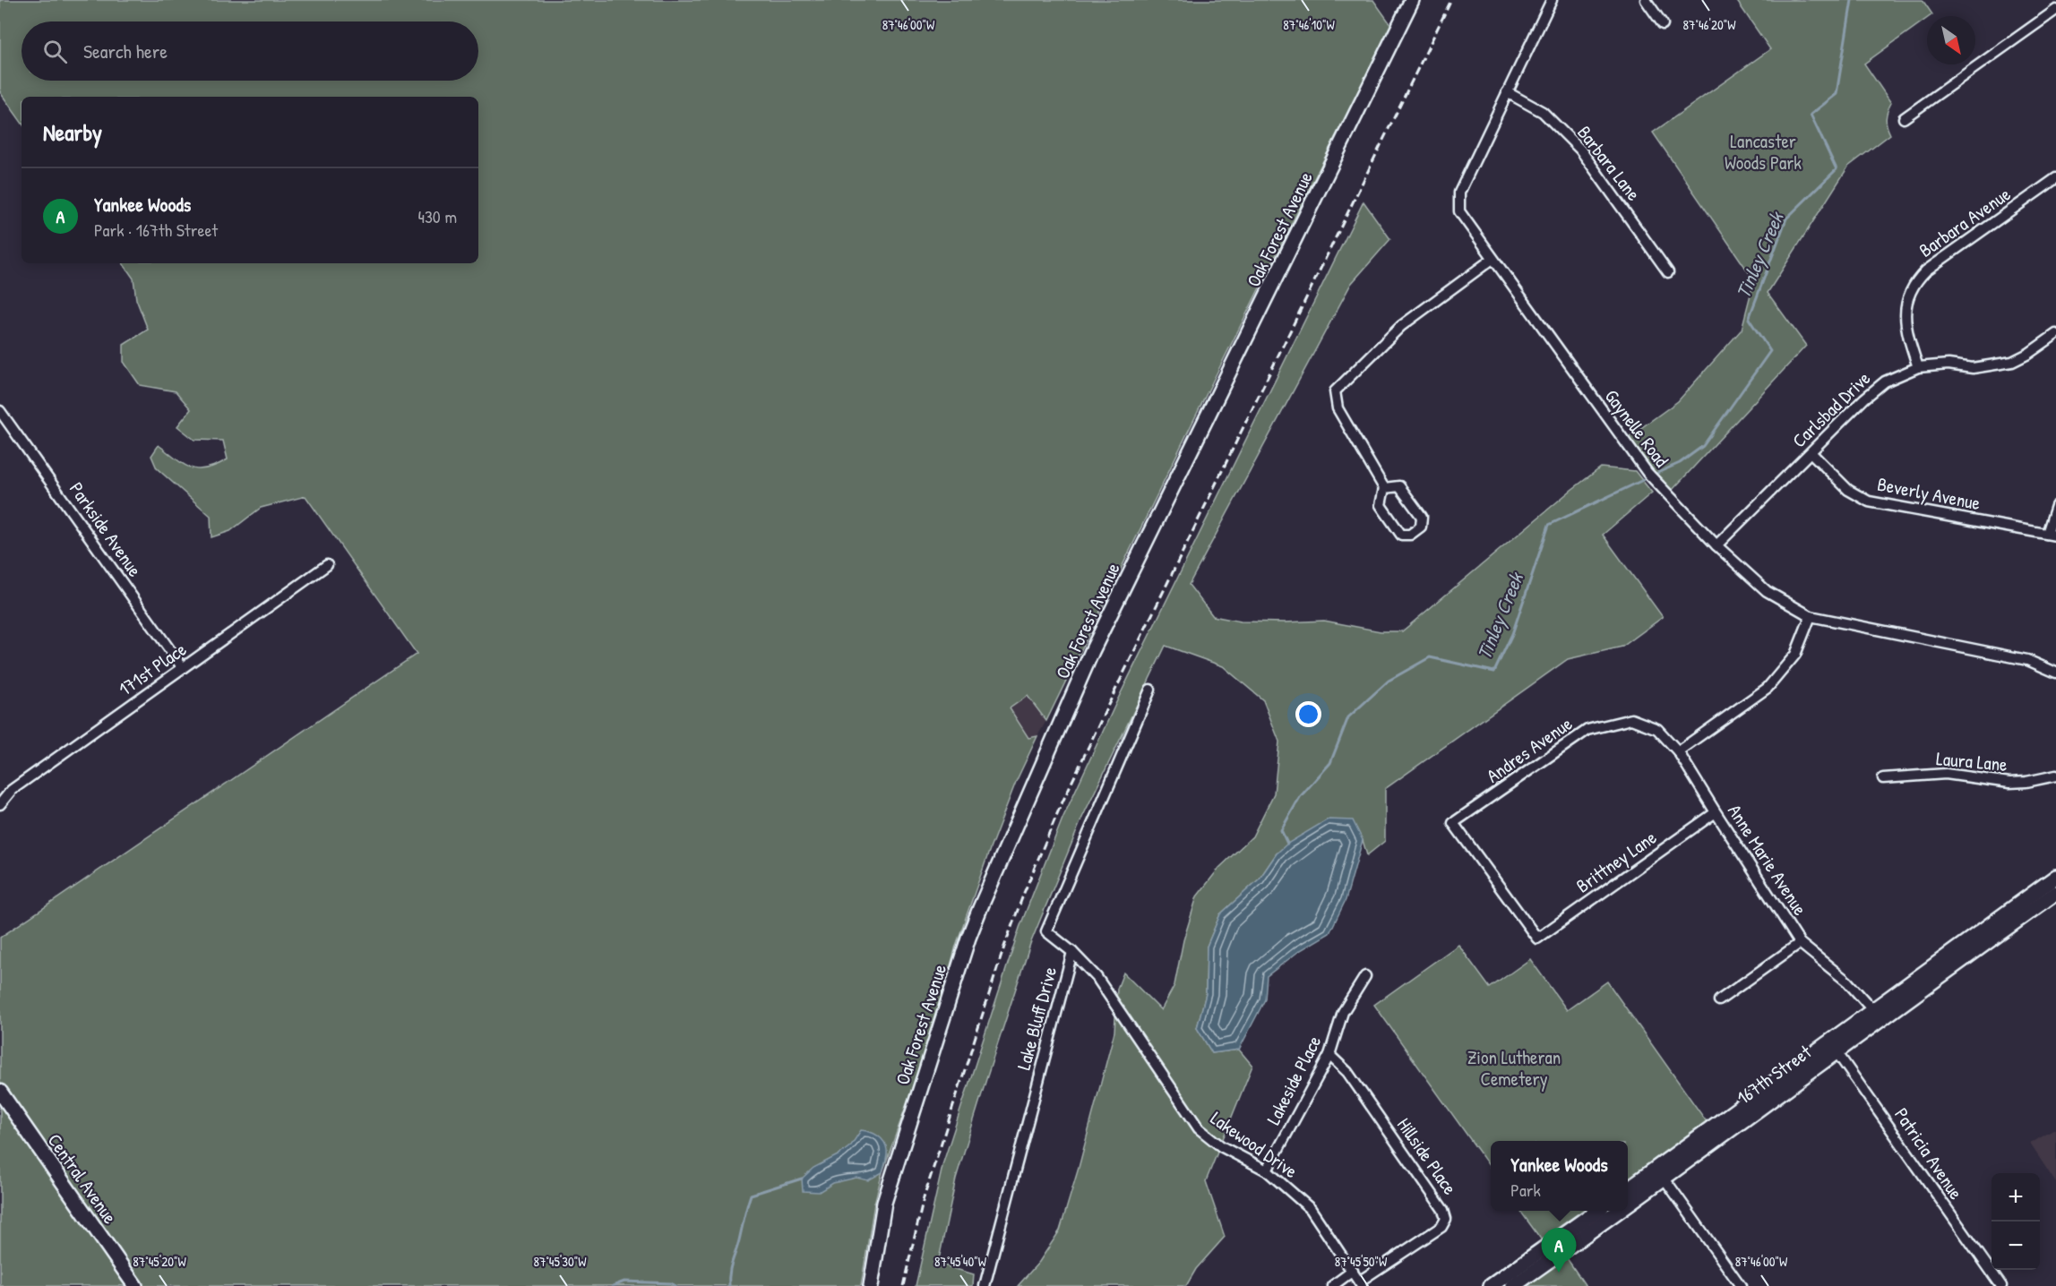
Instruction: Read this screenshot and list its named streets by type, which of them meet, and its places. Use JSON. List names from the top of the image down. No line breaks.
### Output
{"streets":{"street":["Barbara Lane","Barbara Avenue","Oak Forest Avenue","Carlsbad Drive","Gaynelle Road","Beverly Avenue","Parkside Avenue","171st Place","Andres Avenue","Laura Lane","Anne Marie Avenue","Brittney Lane","Lake Bluff Drive","167th Street","Lakeside Place","Lakewood Drive","Patricia Avenue","Hillside Place","Central Avenue"]},"crossings":[["Barbara Lane","Gaynelle Road"],["Barbara Avenue","Carlsbad Drive"],["Carlsbad Drive","Gaynelle Road"],["Carlsbad Drive","Beverly Avenue"],["Parkside Avenue","171st Place"],["Andres Avenue","Anne Marie Avenue"],["Andres Avenue","Brittney Lane"],["Anne Marie Avenue","Brittney Lane"],["Anne Marie Avenue","167th Street"],["Lake Bluff Drive","Lakewood Drive"],["167th Street","Patricia Avenue"],["Lakeside Place","Lakewood Drive"],["Lakeside Place","Hillside Place"],["Lakewood Drive","Hillside Place"]],"water":["Tinley Creek"],"parks":["Lancaster Woods Park","Zion Lutheran Cemetery"],"north":"bottom right","page":{"search":"Search here","heading":"Nearby","list":[{"mark":"A","name":"Yankee Woods","note":"Park · 167th Street","value":"430 m"}],"popup":["Yankee Woods","Park"],"map_buttons":["+","−"],"pins":"A"},"coordinates":["87°46'00\"W","87°46'10\"W","87°46'20\"W","87°45'20\"W","87°45'30\"W","87°45'40\"W","87°45'50\"W"]}
